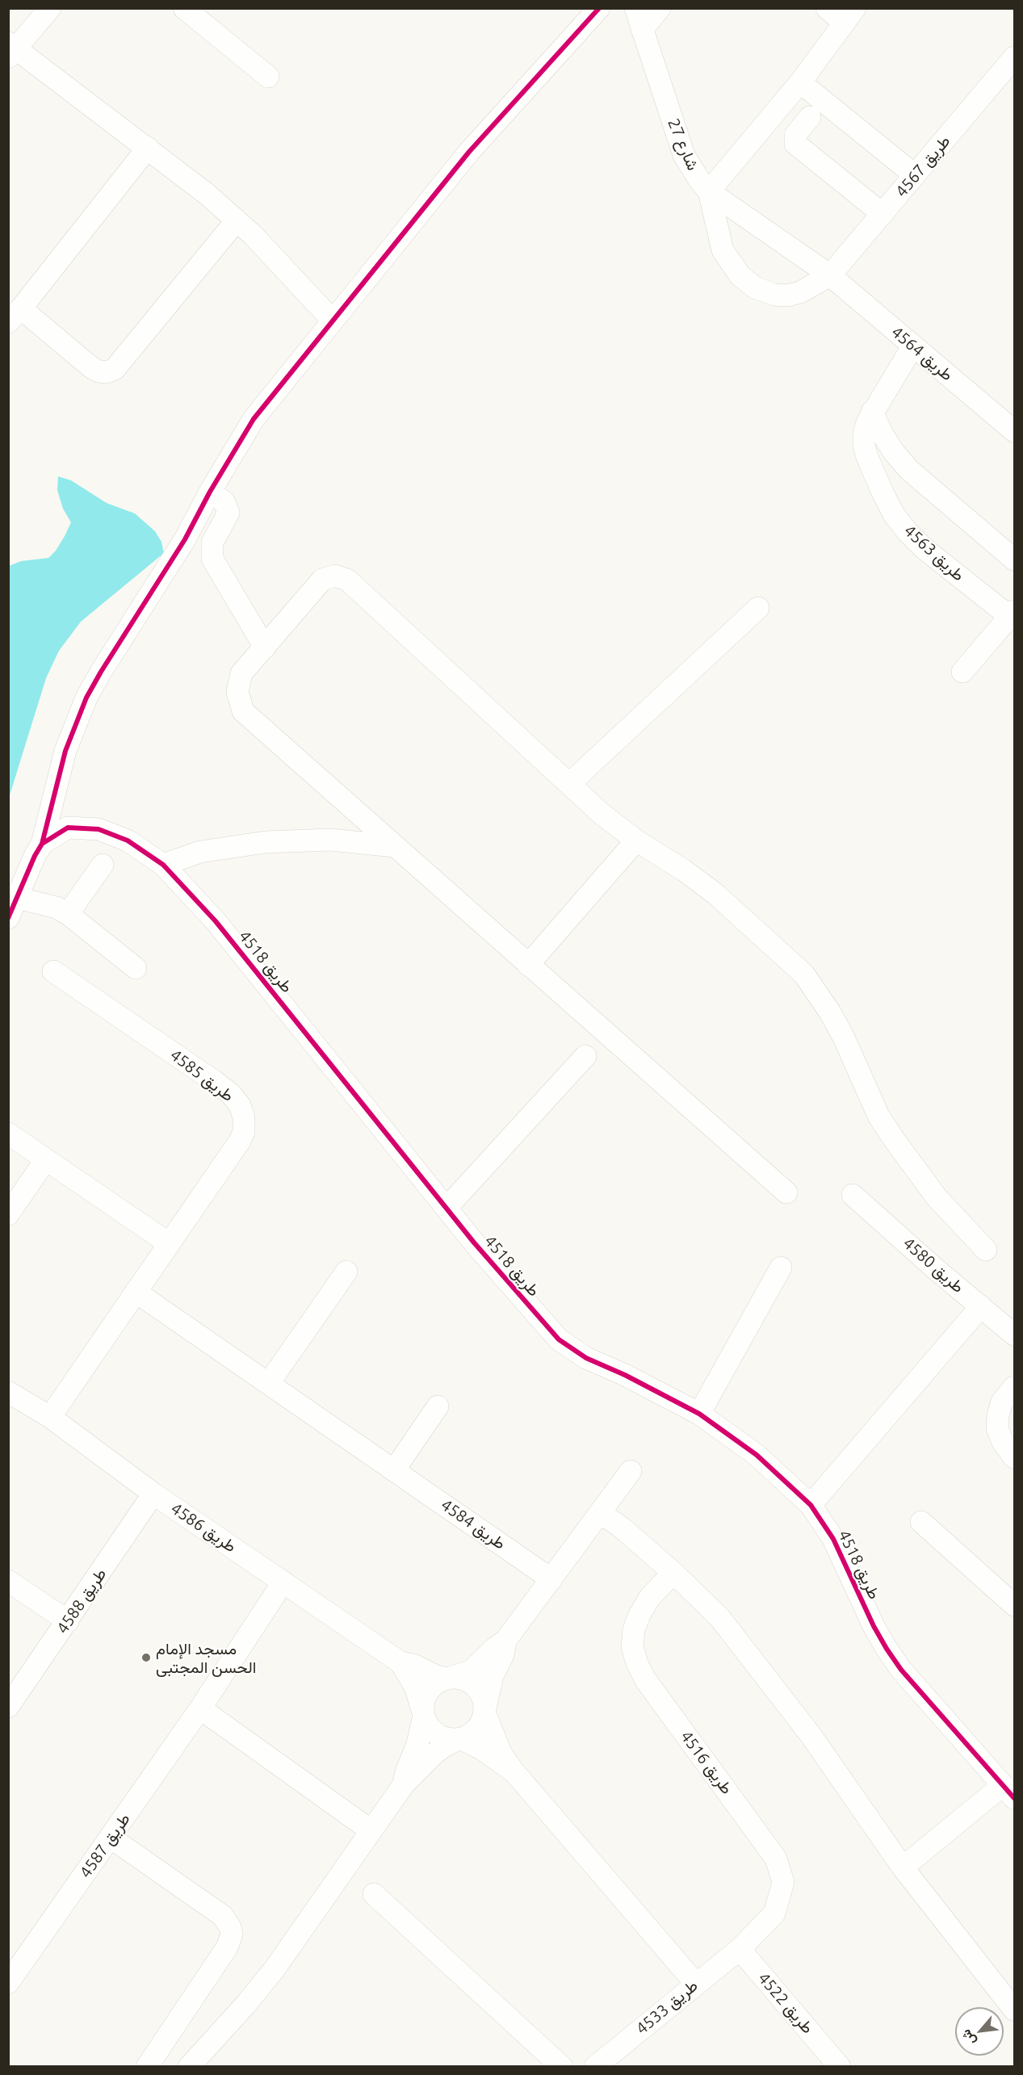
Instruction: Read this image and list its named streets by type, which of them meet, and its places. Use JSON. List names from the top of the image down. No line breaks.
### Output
{"streets":{"street":["شارع 27","طريق 4567","طريق 4564","طريق 4563","طريق 4518","طريق 4585","طريق 4580","طريق 4584","طريق 4586","طريق 4588","طريق 4516","طريق 4587","طريق 4522","طريق 4533"]},"crossings":[["شارع 27","طريق 4567"],["شارع 27","طريق 4564"],["طريق 4567","طريق 4564"],["طريق 4564","طريق 4563"],["طريق 4585","طريق 4584"],["طريق 4585","طريق 4586"],["طريق 4586","طريق 4588"],["طريق 4586","طريق 4587"],["طريق 4516","طريق 4522"],["طريق 4516","طريق 4533"],["طريق 4522","طريق 4533"]],"places":["مسجد الإمام الحسن المجتبى"],"north":"bottom left"}
